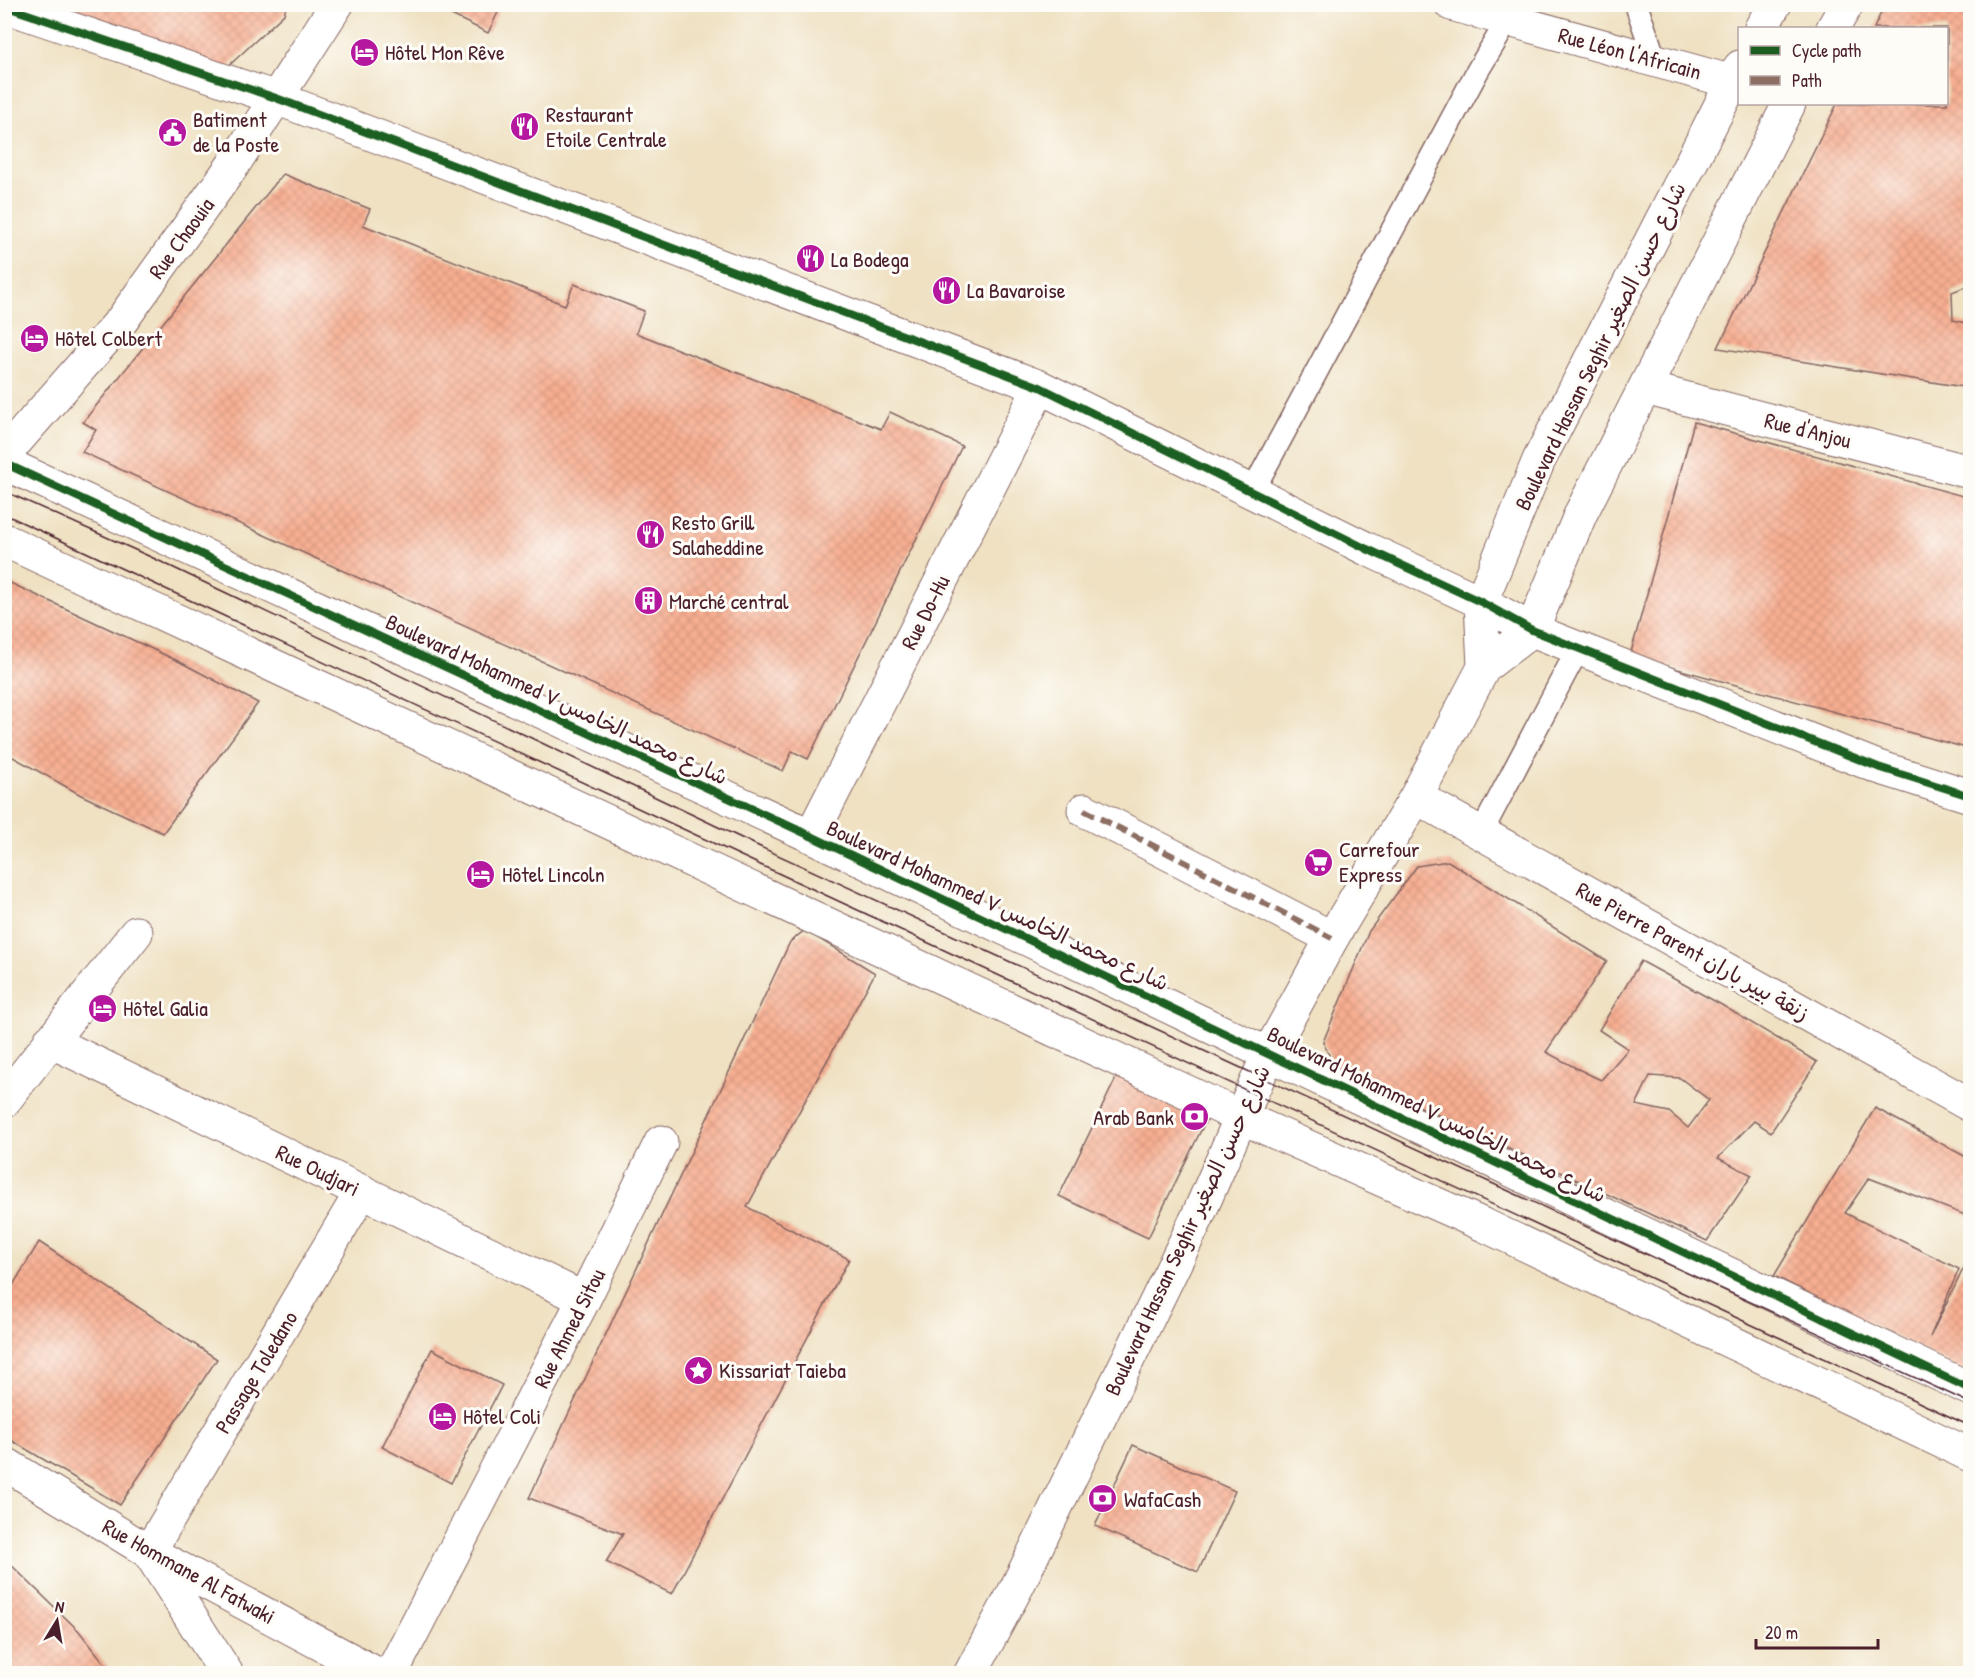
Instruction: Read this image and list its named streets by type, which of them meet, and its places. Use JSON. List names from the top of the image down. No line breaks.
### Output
{"streets":{"street":["Rue Léon l'Africain","Rue Chaouia","Boulevard Hassan Seghir شارع حسن الصغير","Rue d'Anjou","Rue Do-Hu","Boulevard Mohammed V شارع محمد الخامس","Rue Pierre Parent زنقة بيير باران","Rue Oudjari","Rue Ahmed Sitou","Passage Toledano","Rue Hommane Al Fatwaki"]},"crossings":[["Rue Léon l'Africain","Boulevard Hassan Seghir شارع حسن الصغير"],["Boulevard Hassan Seghir شارع حسن الصغير","Rue d'Anjou"],["Boulevard Hassan Seghir شارع حسن الصغير","Boulevard Mohammed V شارع محمد الخامس"],["Boulevard Hassan Seghir شارع حسن الصغير","Rue Pierre Parent زنقة بيير باران"],["Rue Do-Hu","Boulevard Mohammed V شارع محمد الخامس"],["Rue Oudjari","Rue Ahmed Sitou"],["Rue Oudjari","Passage Toledano"],["Passage Toledano","Rue Hommane Al Fatwaki"]],"places":{"hotel":["Hôtel Mon Rêve","Hôtel Colbert","Hôtel Lincoln","Hôtel Galia","Hôtel Coli"],"restaurant":["Restaurant Etoile Centrale","La Bodega","La Bavaroise","Resto Grill Salaheddine"],"public building":["Batiment de la Poste"],"building":["Marché central"],"supermarket":["Carrefour Express"],"bank":["Arab Bank","WafaCash"],"place":["Kissariat Taieba"]},"legend":["Cycle path","Path"],"scale_bar":"20 m","north":"top"}
